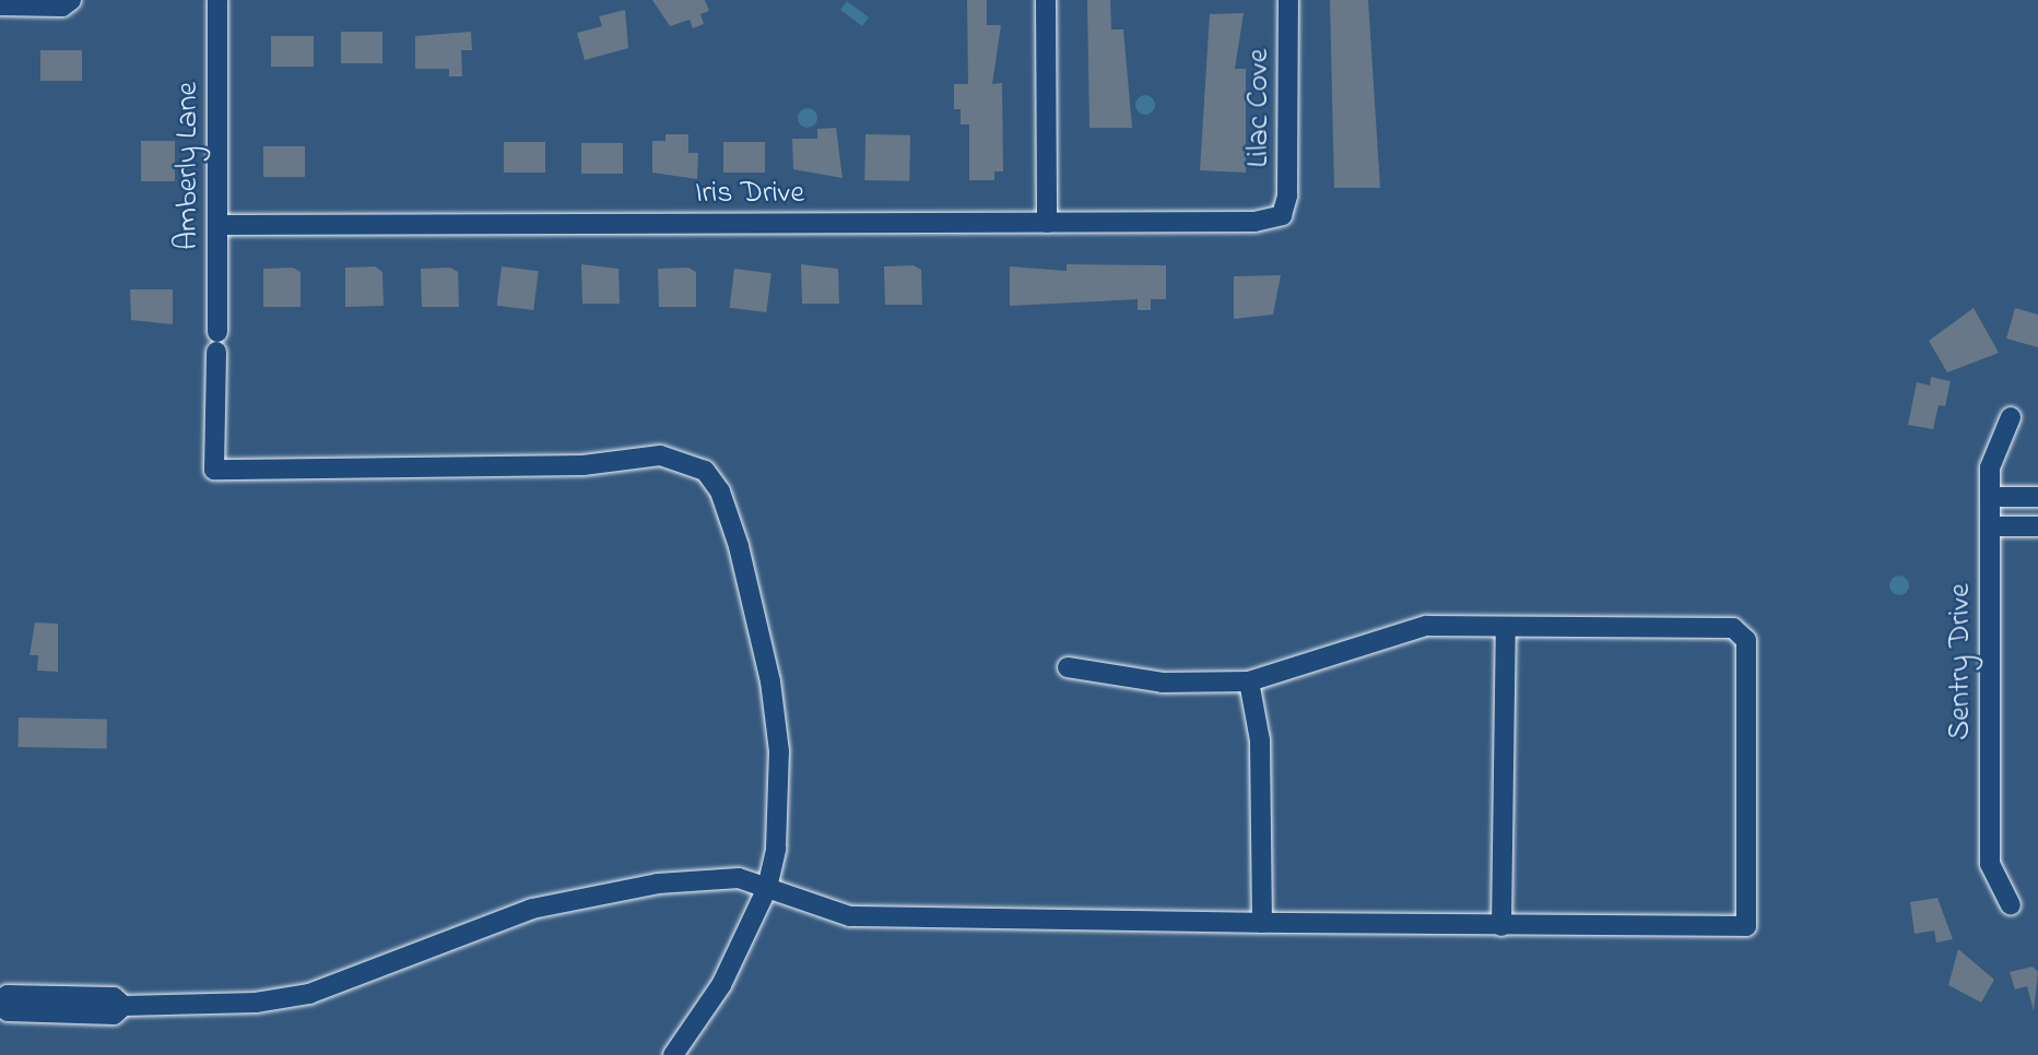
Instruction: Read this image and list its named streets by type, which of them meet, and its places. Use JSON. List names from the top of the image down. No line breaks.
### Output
{"streets":{"street":["Lilac Cove","Amberly Lane","Iris Drive","Sentry Drive"]},"crossings":[["Lilac Cove","Iris Drive"],["Amberly Lane","Iris Drive"]]}
